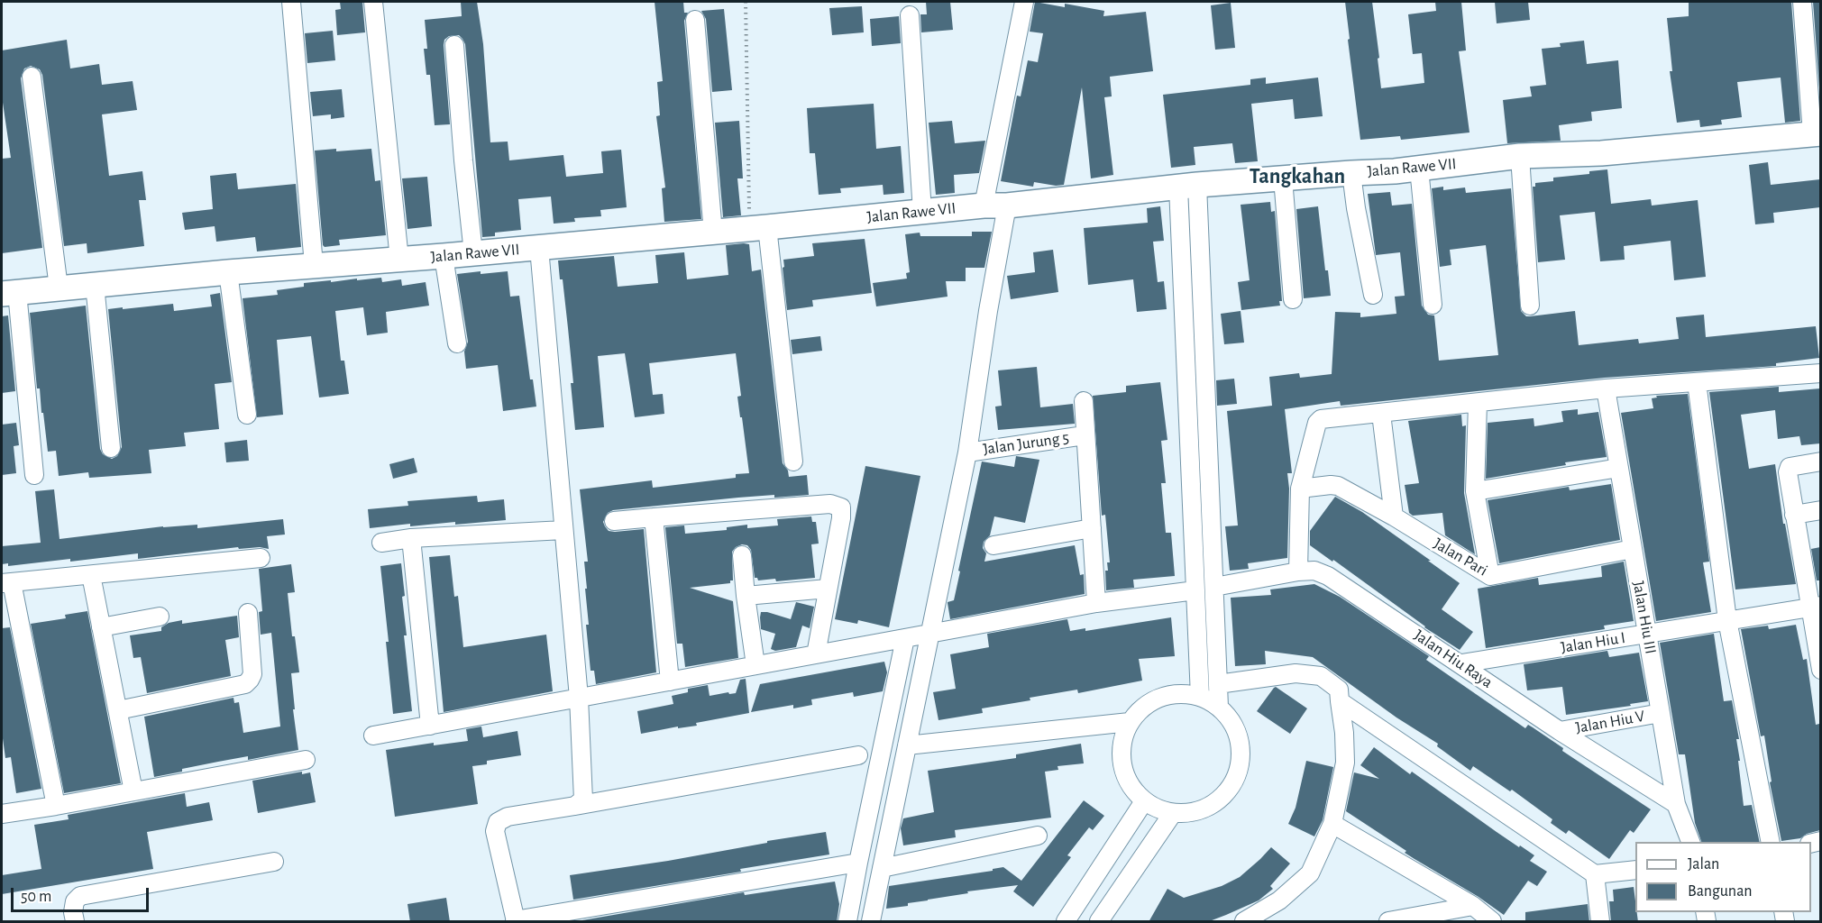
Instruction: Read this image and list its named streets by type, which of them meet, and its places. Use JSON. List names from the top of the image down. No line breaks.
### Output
{"streets":{"main road":["Jalan Rawe VII"],"street":["Jalan Jurung 5","Jalan Pari","Jalan Hiu III","Jalan Hiu I","Jalan Hiu Raya","Jalan Hiu V"]},"crossings":[["Jalan Pari","Jalan Hiu III"],["Jalan Hiu III","Jalan Hiu I"],["Jalan Hiu III","Jalan Hiu Raya"],["Jalan Hiu III","Jalan Hiu V"],["Jalan Hiu I","Jalan Hiu Raya"],["Jalan Hiu Raya","Jalan Hiu V"]],"districts":["Tangkahan"],"legend":["Jalan","Bangunan"],"scale_bar":"50 m"}
